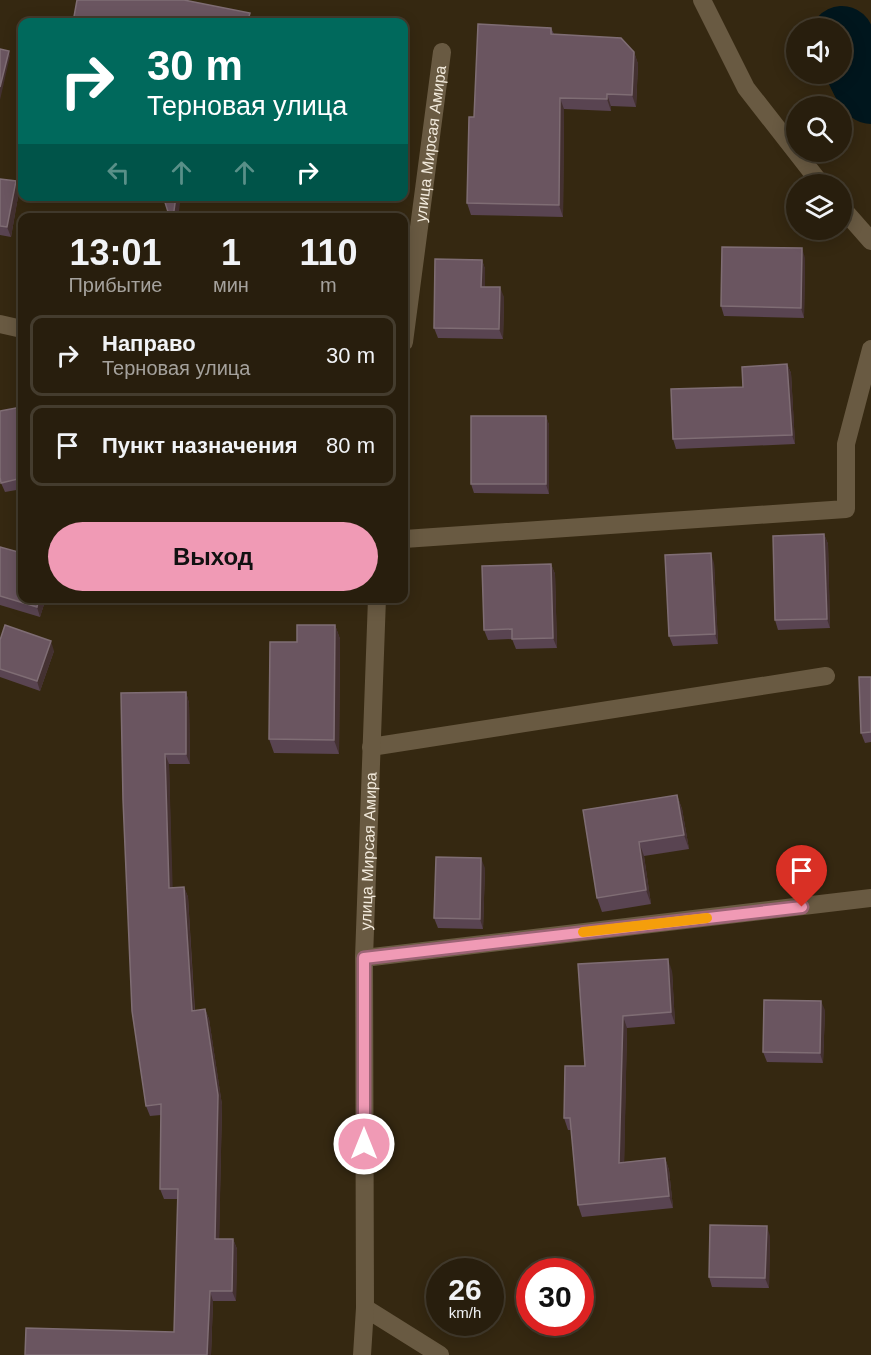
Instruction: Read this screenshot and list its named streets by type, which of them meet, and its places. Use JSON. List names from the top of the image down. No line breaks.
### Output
{"streets":{"street":["улица Мирсая Амира"]},"page":{"turn":["30 m","Терновая улица"],"eta":["13:01","Прибытие","1","мин","110","m"],"list":[{"name":"Направо","note":"Терновая улица","value":"30 m"},{"name":"Пункт назначения","value":"80 m"}],"buttons":"Выход","speed":"26 km/h","limit":"30"}}
